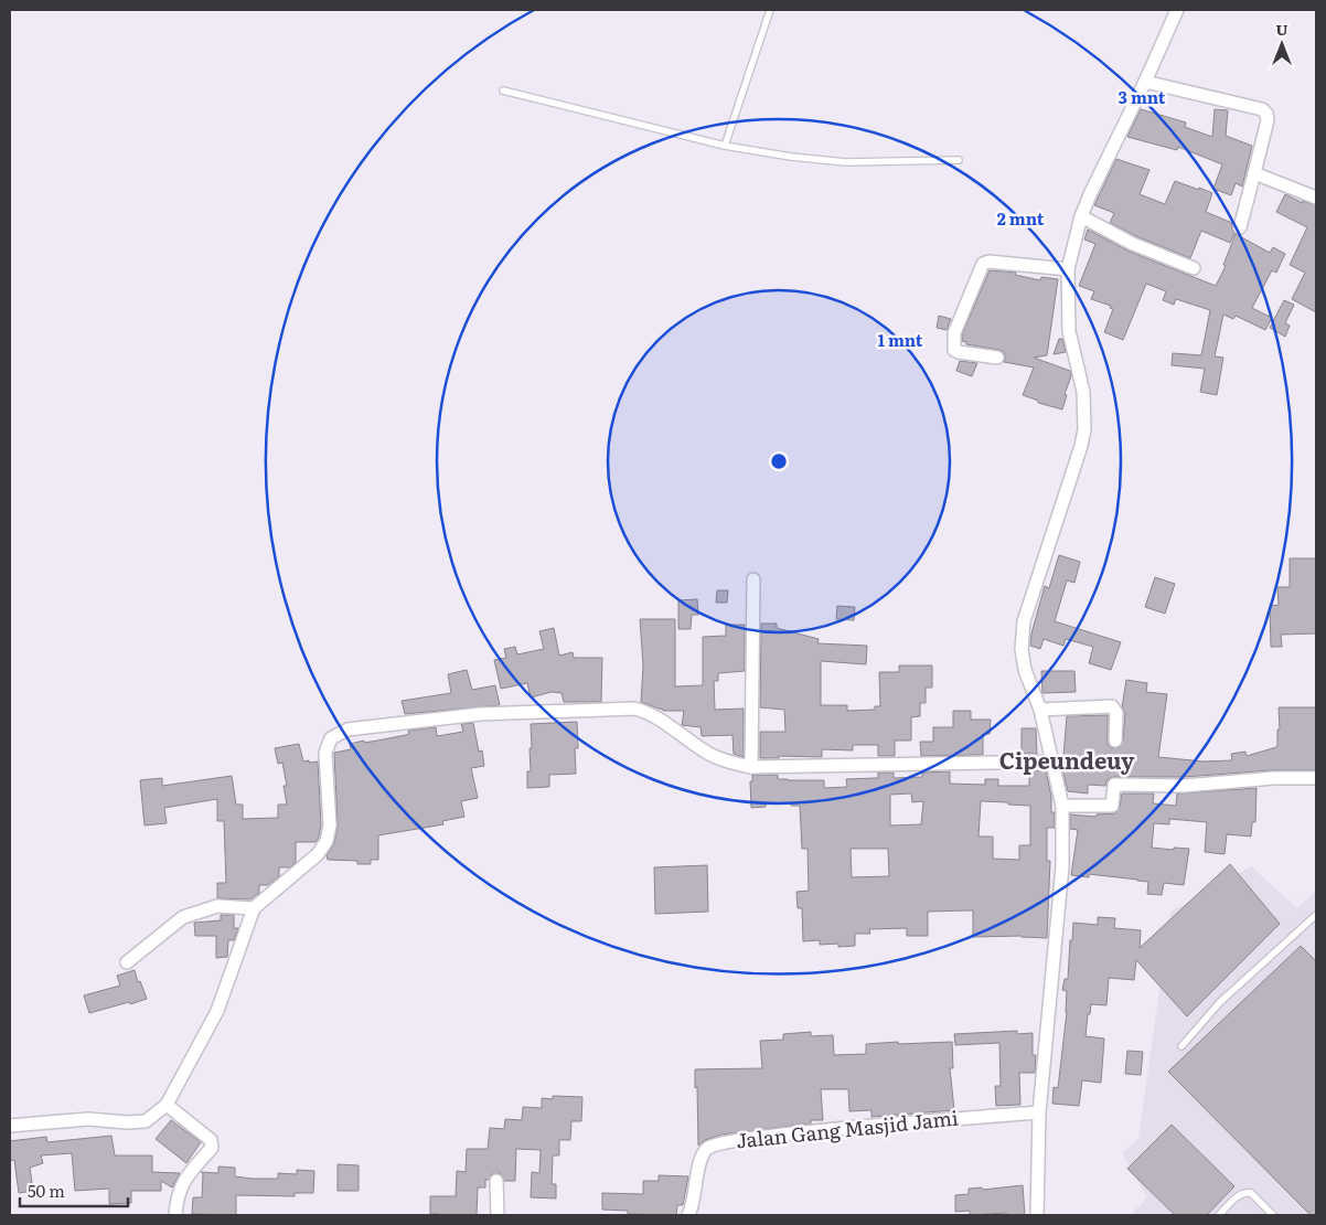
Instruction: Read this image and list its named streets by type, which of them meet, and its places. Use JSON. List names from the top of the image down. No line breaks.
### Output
{"streets":{"street":["Jalan Gang Masjid Jami"]},"districts":["Cipeundeuy"],"scale_bar":"50 m","north":"top","rings":["3 mnt","2 mnt","1 mnt"]}
